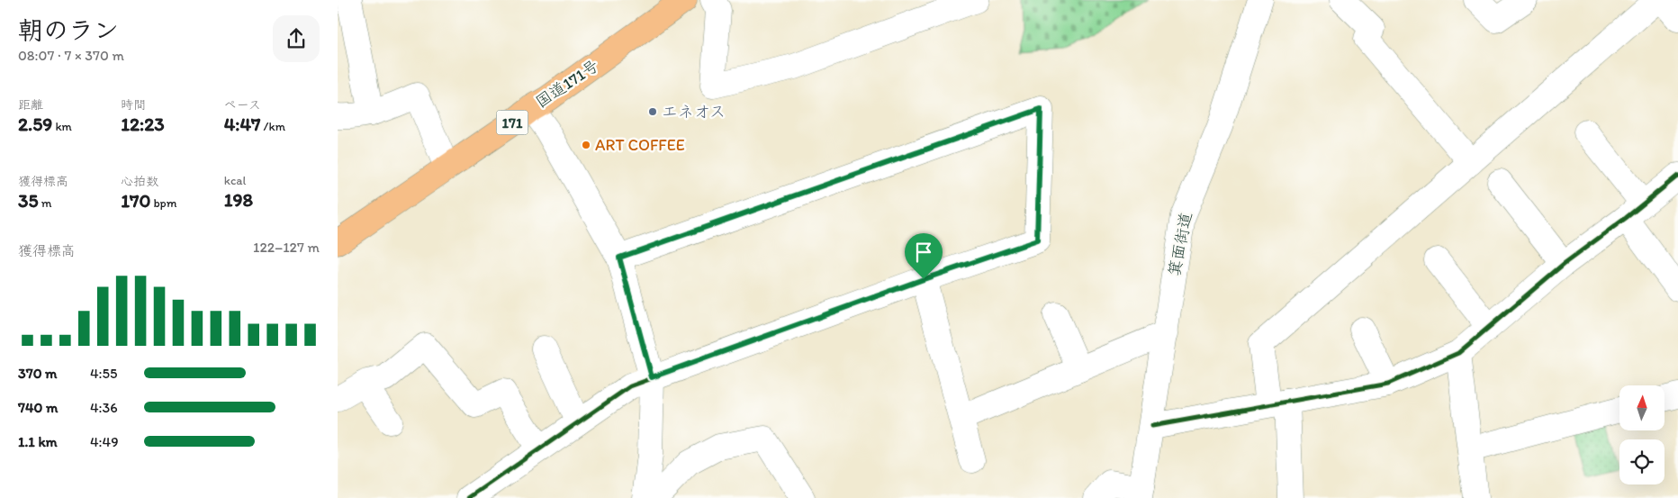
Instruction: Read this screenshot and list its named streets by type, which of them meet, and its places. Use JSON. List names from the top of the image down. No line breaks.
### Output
{"streets":{"highway":["国道171号","171"],"street":["箕面街道"]},"places":["エネオス","ART COFFEE"],"north":"top","page":{"heading":["朝のラン","08:07 · 7 × 370 m"],"stats":[["距離","2.59 km"],["時間","12:23"],["ペース","4:47 /km"],["獲得標高","35 m"],["心拍数","170 bpm"],["kcal","198"]],"chart":["獲得標高","122–127 m"],"list":[{"name":"370 m","note":"4:55"},{"name":"740 m","note":"4:36"},{"name":"1.1 km","note":"4:49"}]}}
